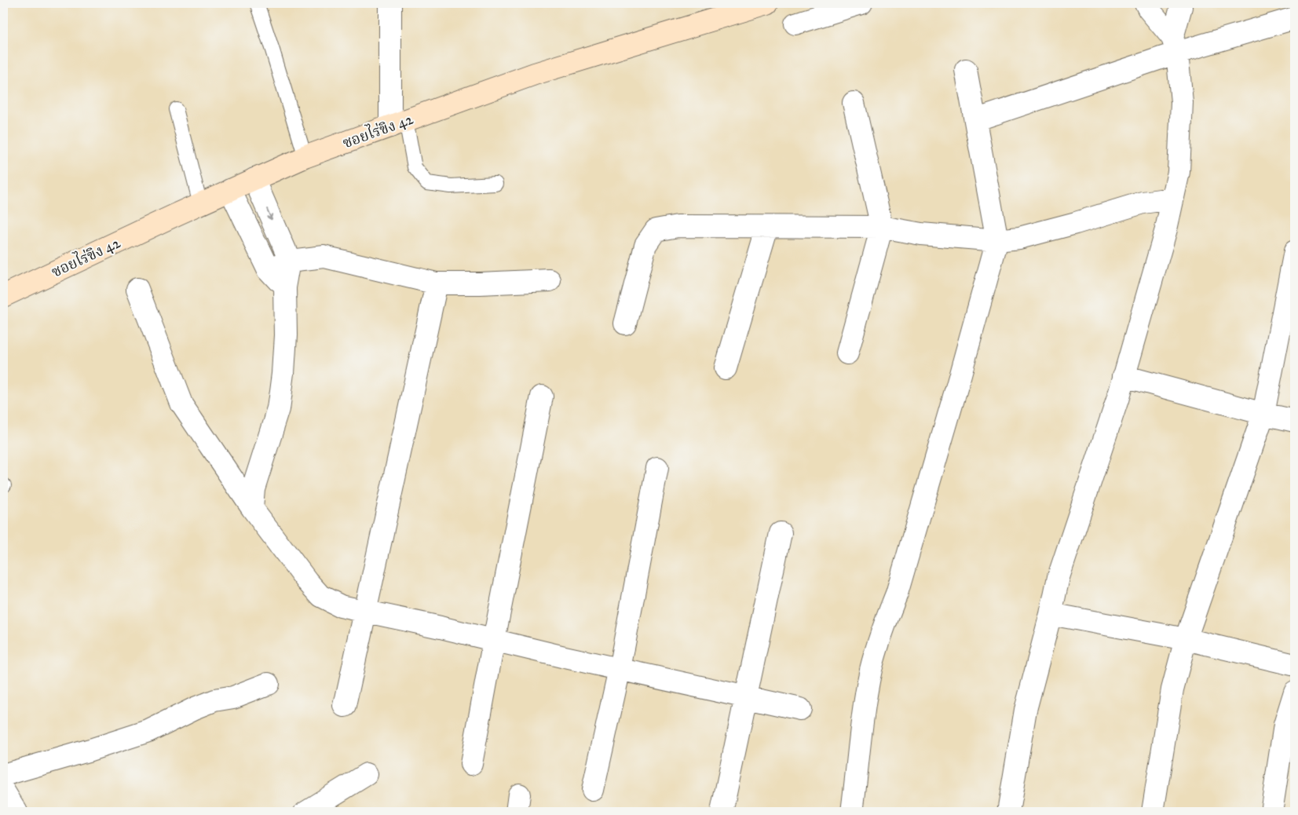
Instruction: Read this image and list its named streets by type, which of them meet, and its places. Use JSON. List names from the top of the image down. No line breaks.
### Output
{"streets":{"street":["ซอยไร่ขิง 42"]}}
